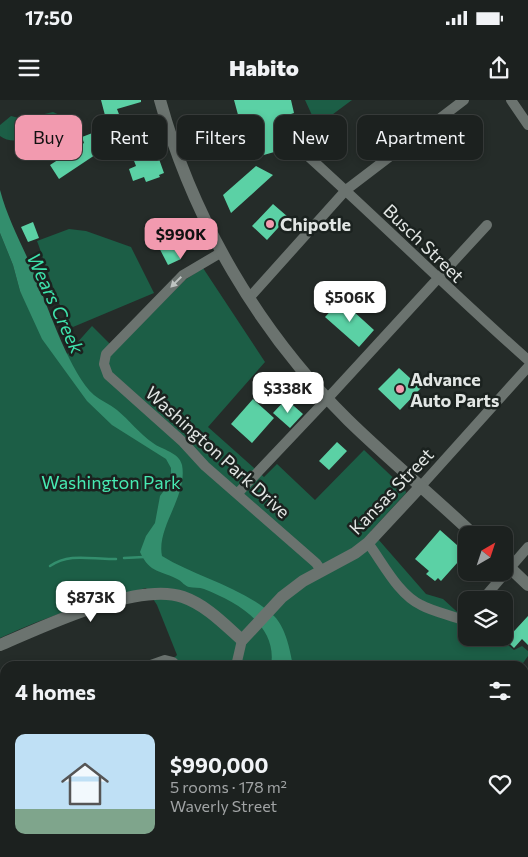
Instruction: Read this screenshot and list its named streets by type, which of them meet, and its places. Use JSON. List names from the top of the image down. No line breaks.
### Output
{"streets":{"main road":["Kansas Street"],"street":["Busch Street","Washington Park Drive"]},"crossings":[["Washington Park Drive","Kansas Street"]],"water":["Wears Creek"],"parks":["Washington Park"],"places":["Chipotle","Advance Auto Parts"],"north":"top right","page":{"status":"17:50","header":"Habito","chip":["Buy","Rent","Filters","New","Apartment"],"price":["$990K","$506K","$338K","$873K"],"heading":"4 homes","list":[{"name":"$990,000","note":"5 rooms · 178 m² · Waverly Street"}]}}
